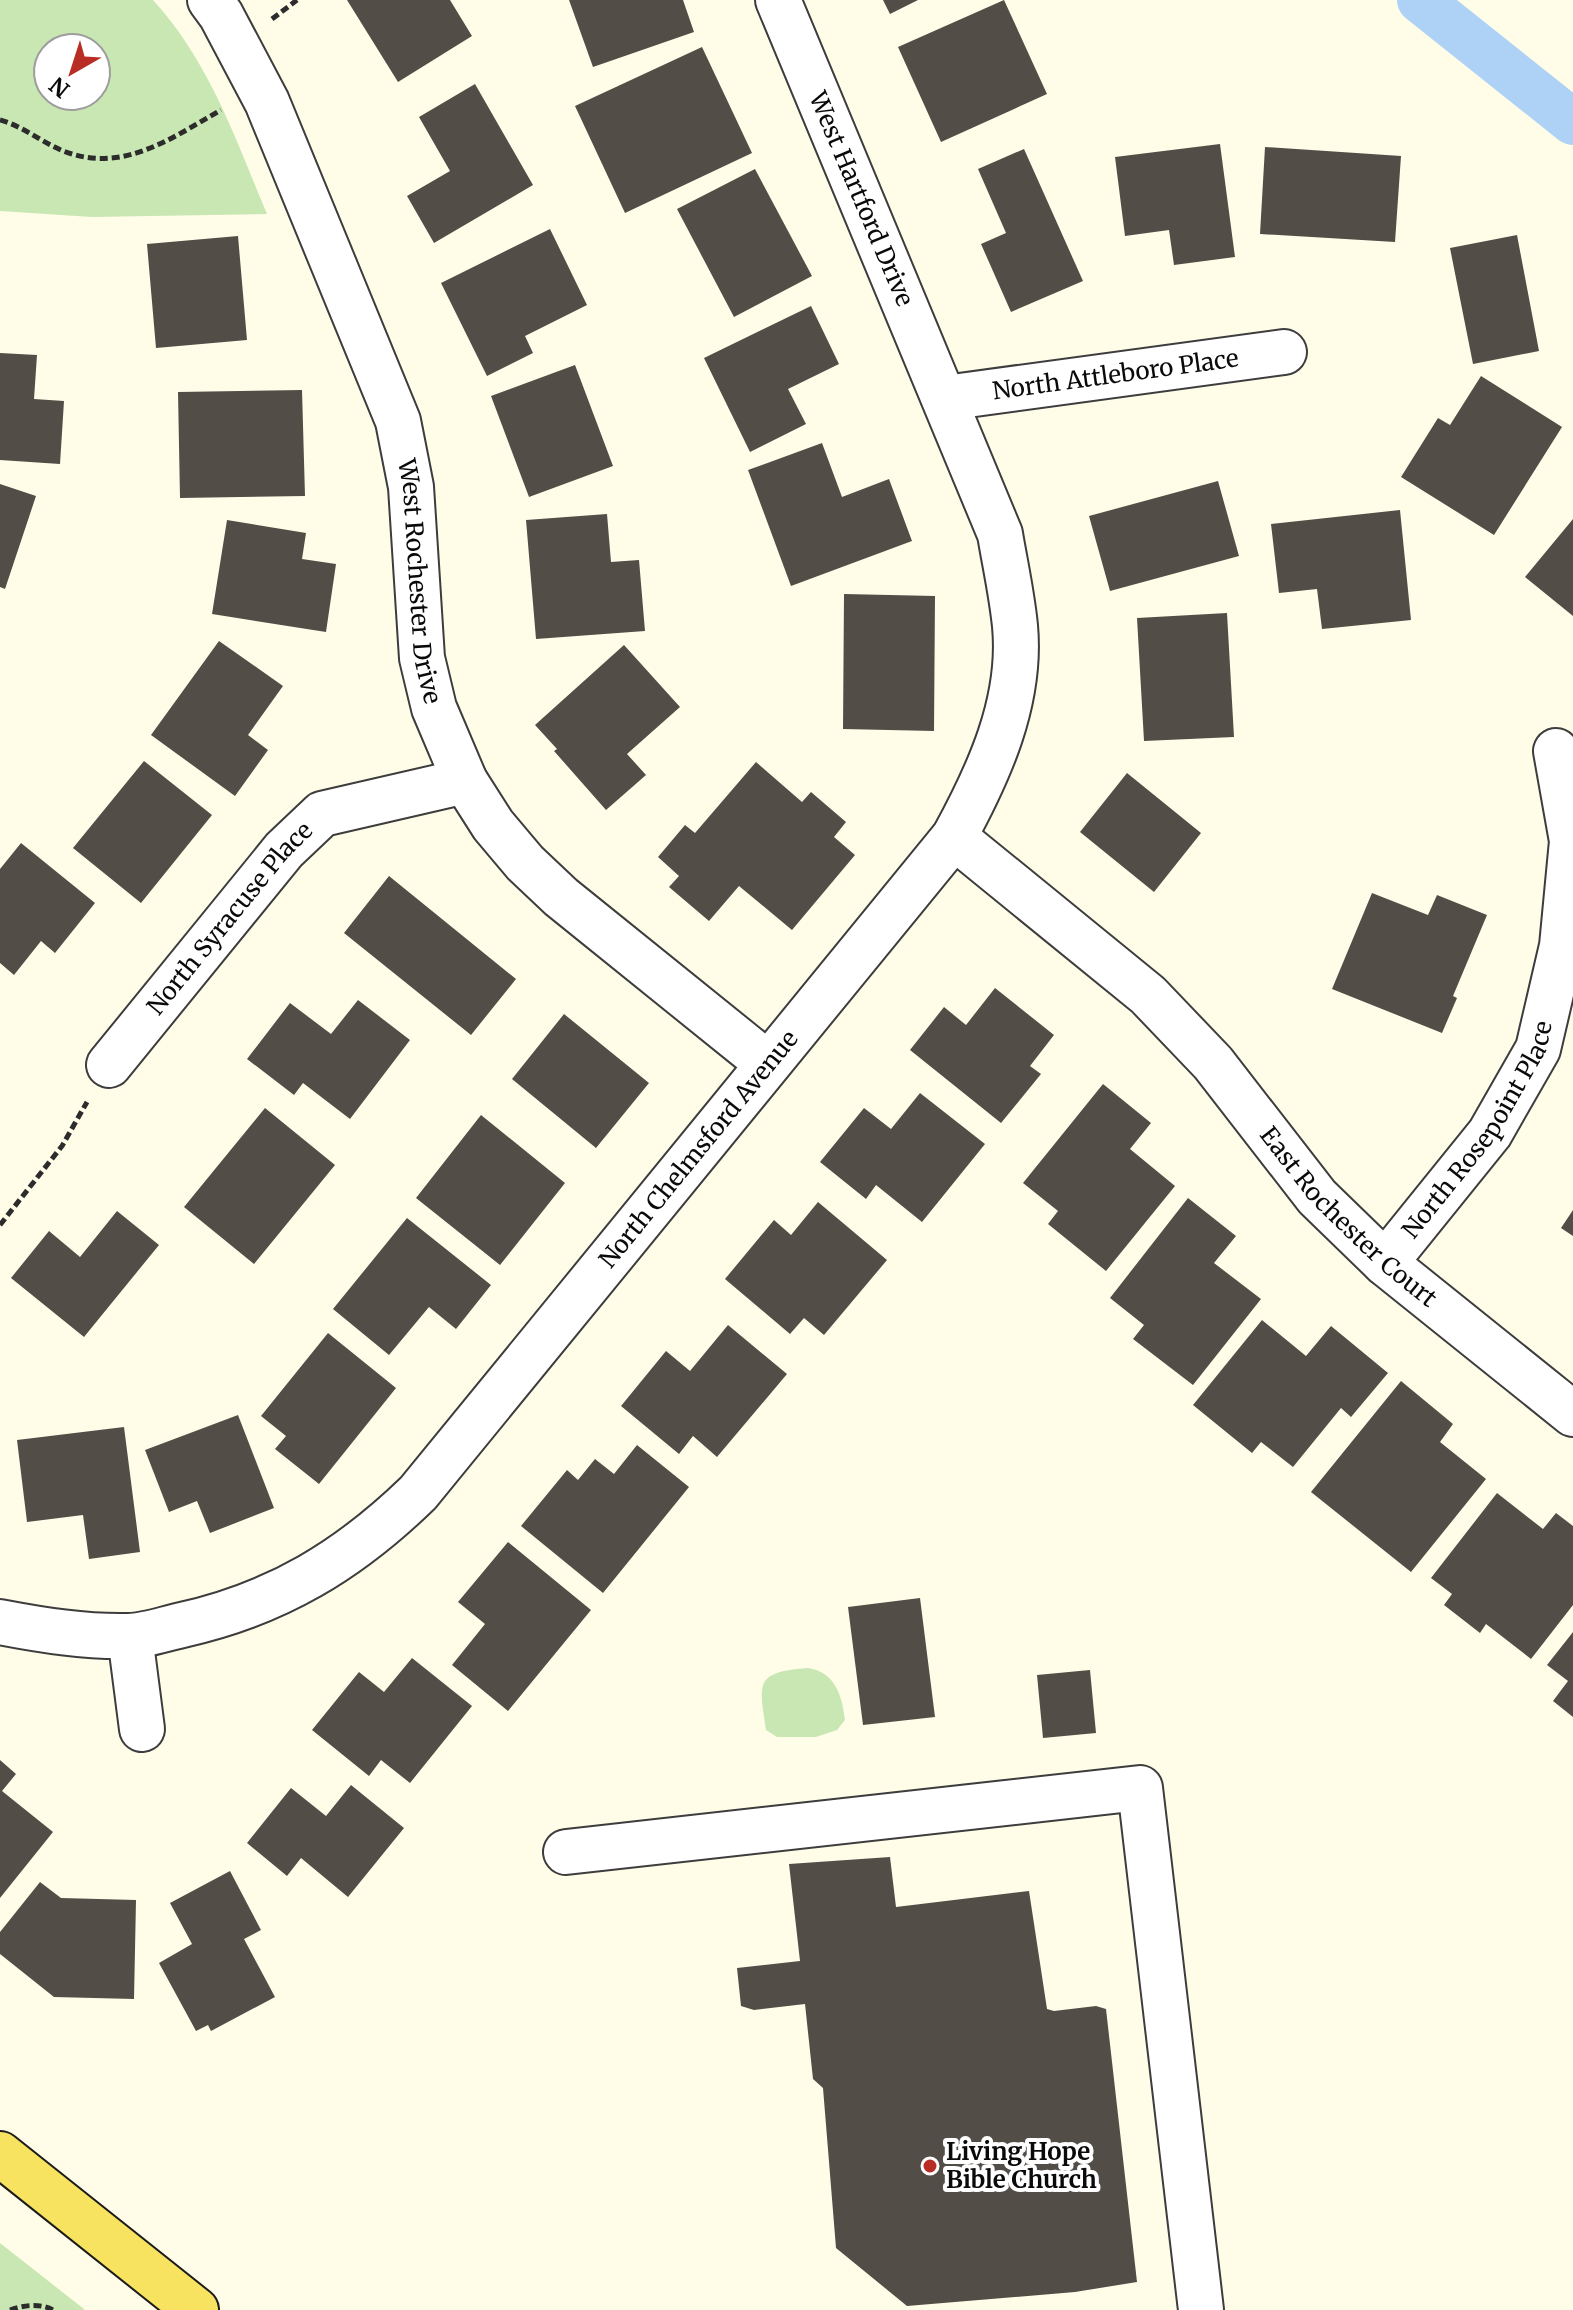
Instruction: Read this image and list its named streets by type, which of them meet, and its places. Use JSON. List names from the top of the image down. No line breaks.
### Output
{"streets":{"street":["West Hartford Drive","North Attleboro Place","West Rochester Drive","North Syracuse Place","North Rosepoint Place","North Chelmsford Avenue","East Rochester Court"]},"crossings":[["West Hartford Drive","North Attleboro Place"],["West Hartford Drive","North Chelmsford Avenue"],["North Attleboro Place","North Chelmsford Avenue"],["West Rochester Drive","North Syracuse Place"],["West Rochester Drive","North Chelmsford Avenue"],["North Rosepoint Place","East Rochester Court"],["North Chelmsford Avenue","East Rochester Court"]],"places":["Living Hope Bible Church"],"north":"bottom left"}
